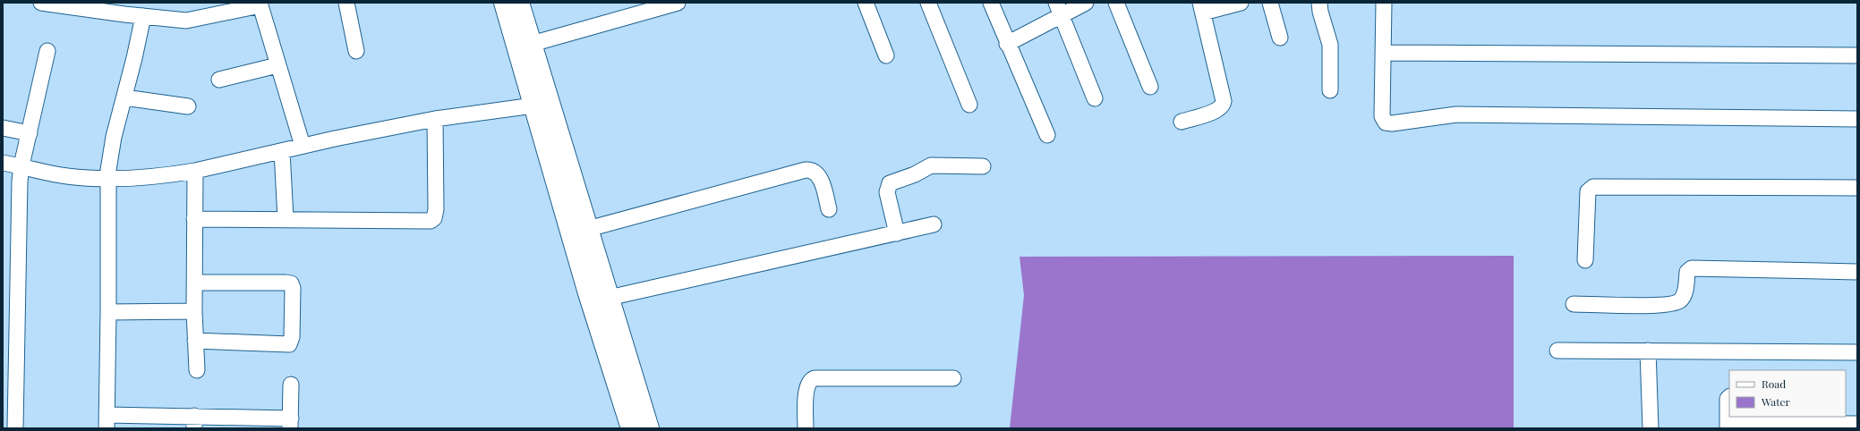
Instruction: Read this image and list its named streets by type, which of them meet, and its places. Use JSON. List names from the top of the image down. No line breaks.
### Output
{"legend":["Road","Water"]}
